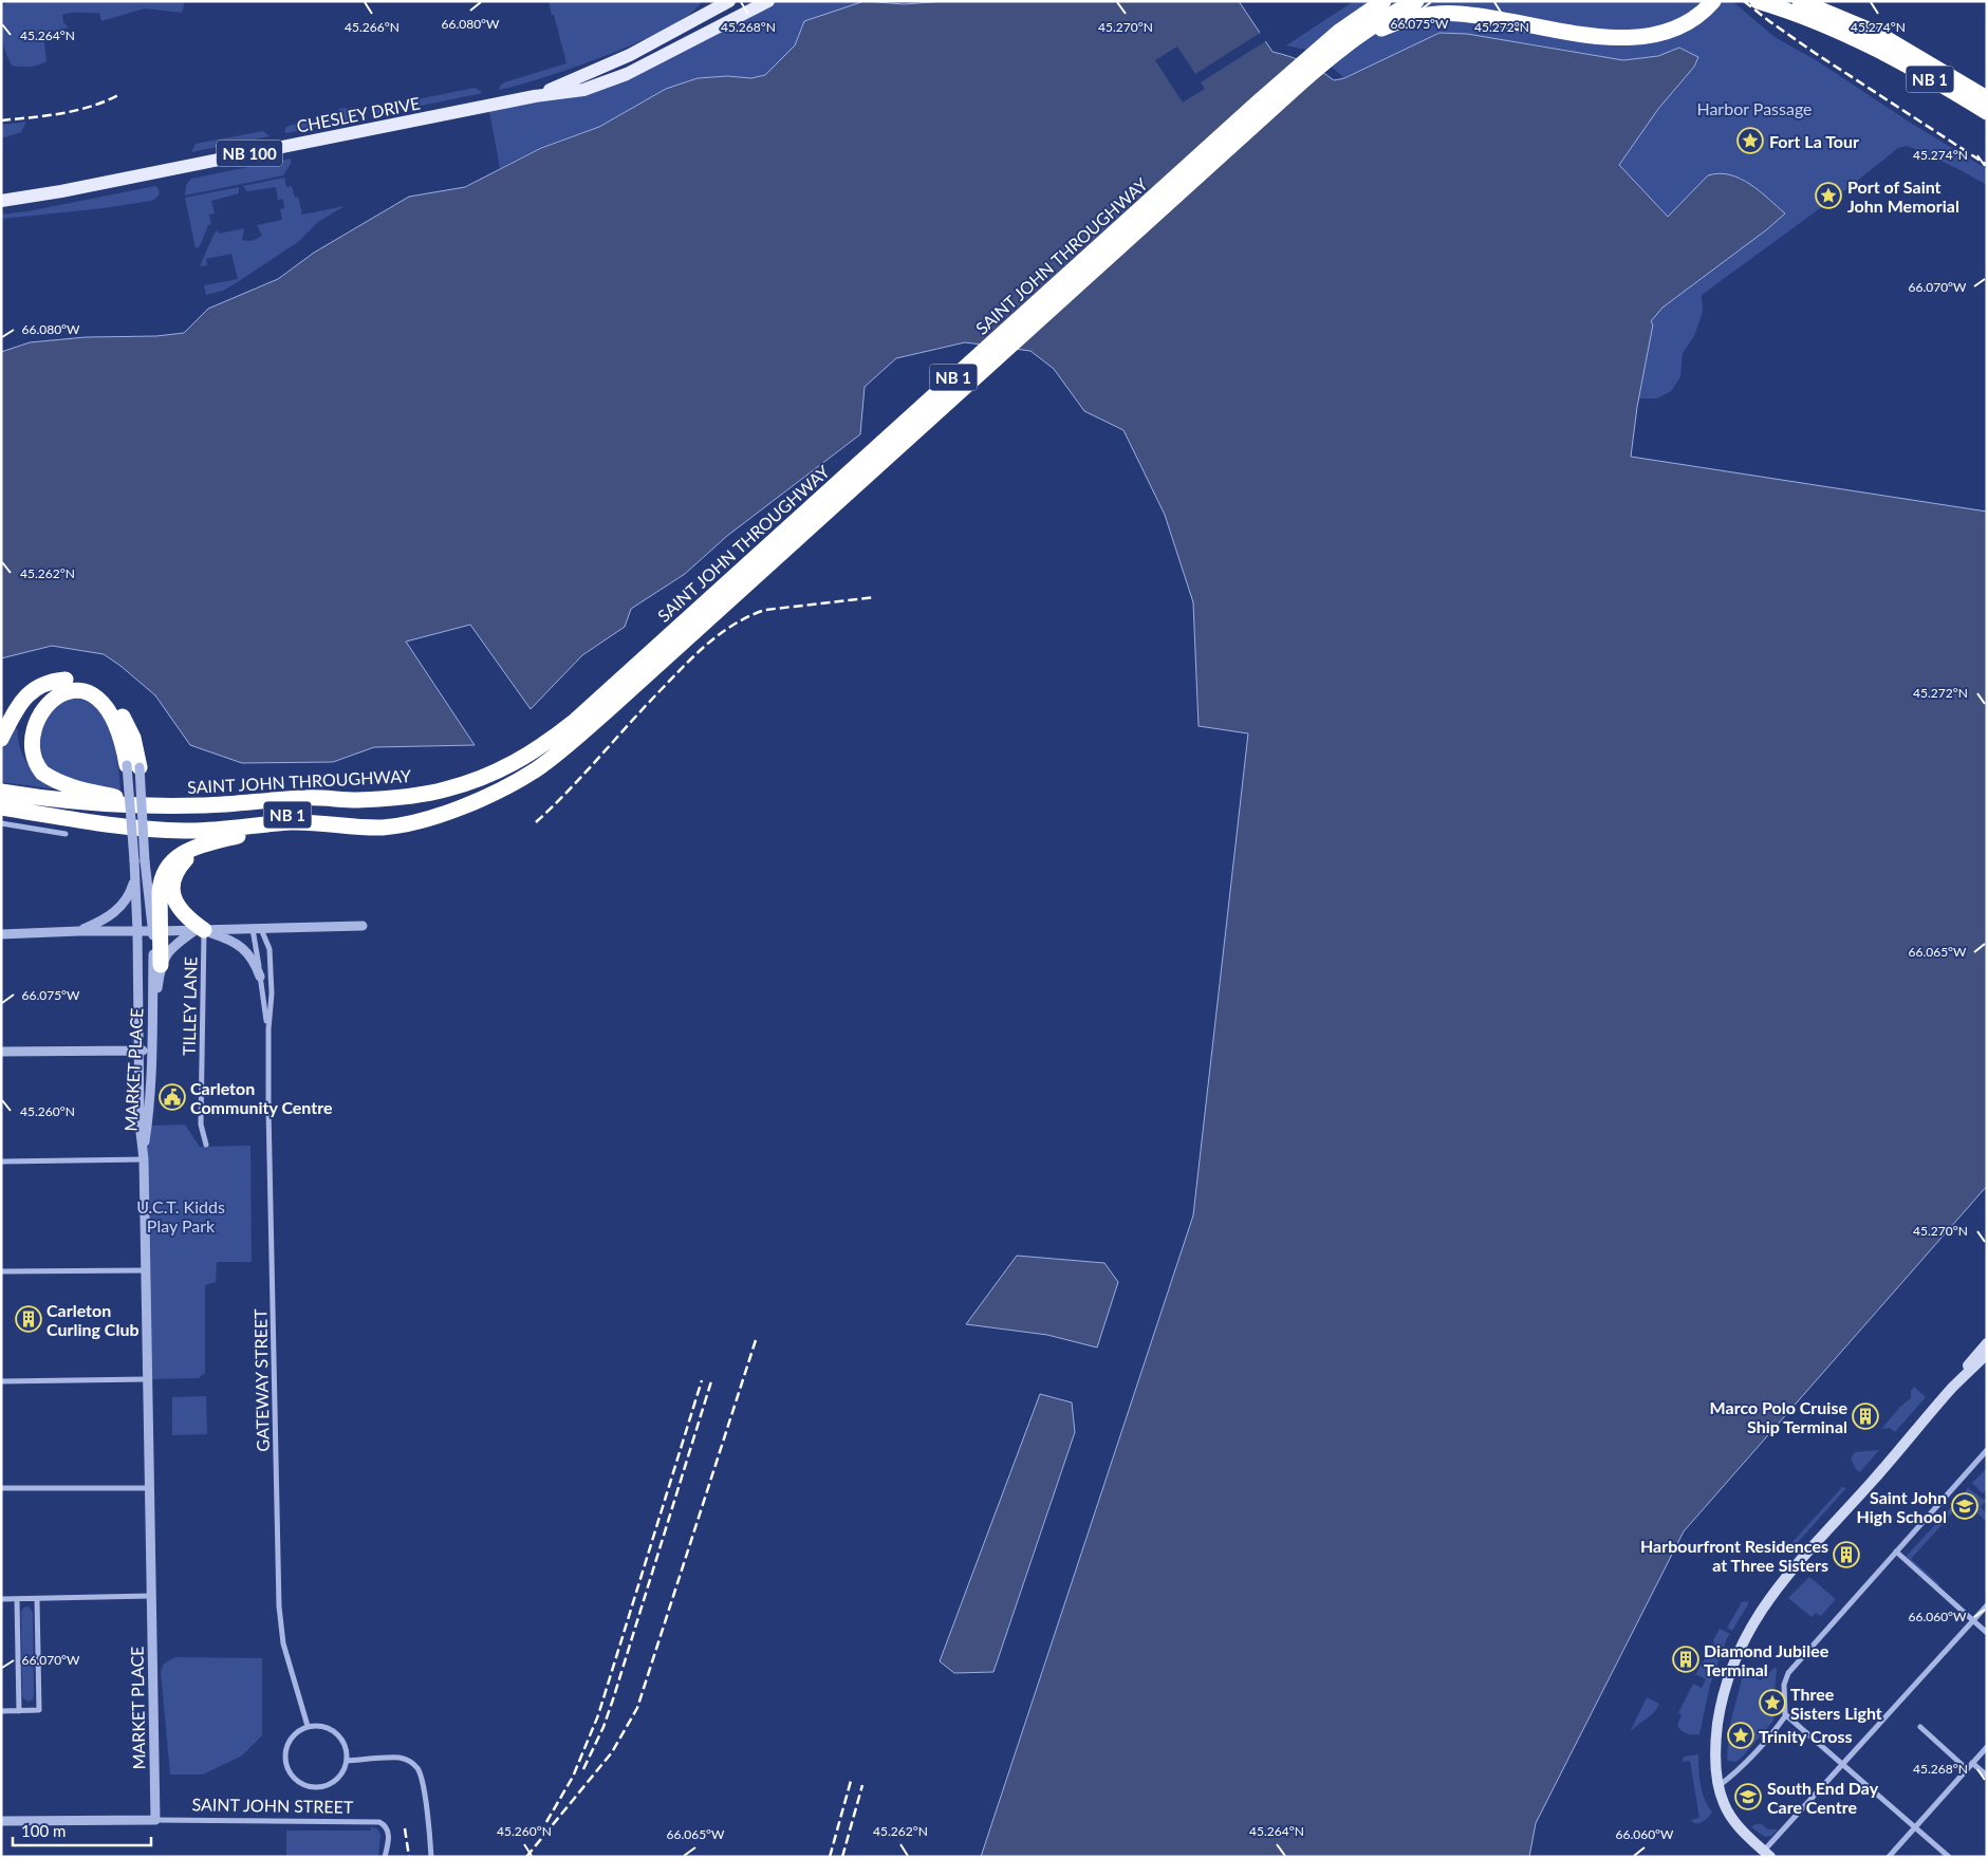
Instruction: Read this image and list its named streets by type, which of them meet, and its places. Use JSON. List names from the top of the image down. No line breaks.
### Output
{"streets":{"highway":["NB 1","SAINT JOHN THROUGHWAY"],"main road":["CHESLEY DRIVE","NB 100"],"street":["TILLEY LANE","MARKET PLACE","GATEWAY STREET","SAINT JOHN STREET"]},"crossings":[["MARKET PLACE","SAINT JOHN STREET"]],"parks":["Harbor Passage","U.C.T. Kidds Play Park"],"places":{"place":["Fort La Tour","Port of Saint John Memorial","Three Sisters Light","Trinity Cross"],"public building":["Carleton Community Centre"],"building":["Carleton Curling Club","Marco Polo Cruise Ship Terminal","Harbourfront Residences at Three Sisters","Diamond Jubilee Terminal"],"school or university":["Saint John High School","South End Day Care Centre"]},"scale_bar":"100 m","coordinates":["66.080°W","66.075°W","45.272°N","45.266°N","45.268°N","45.270°N","45.274°N","45.264°N","66.070°W","45.262°N","66.065°W","45.260°N","66.060°W"]}
